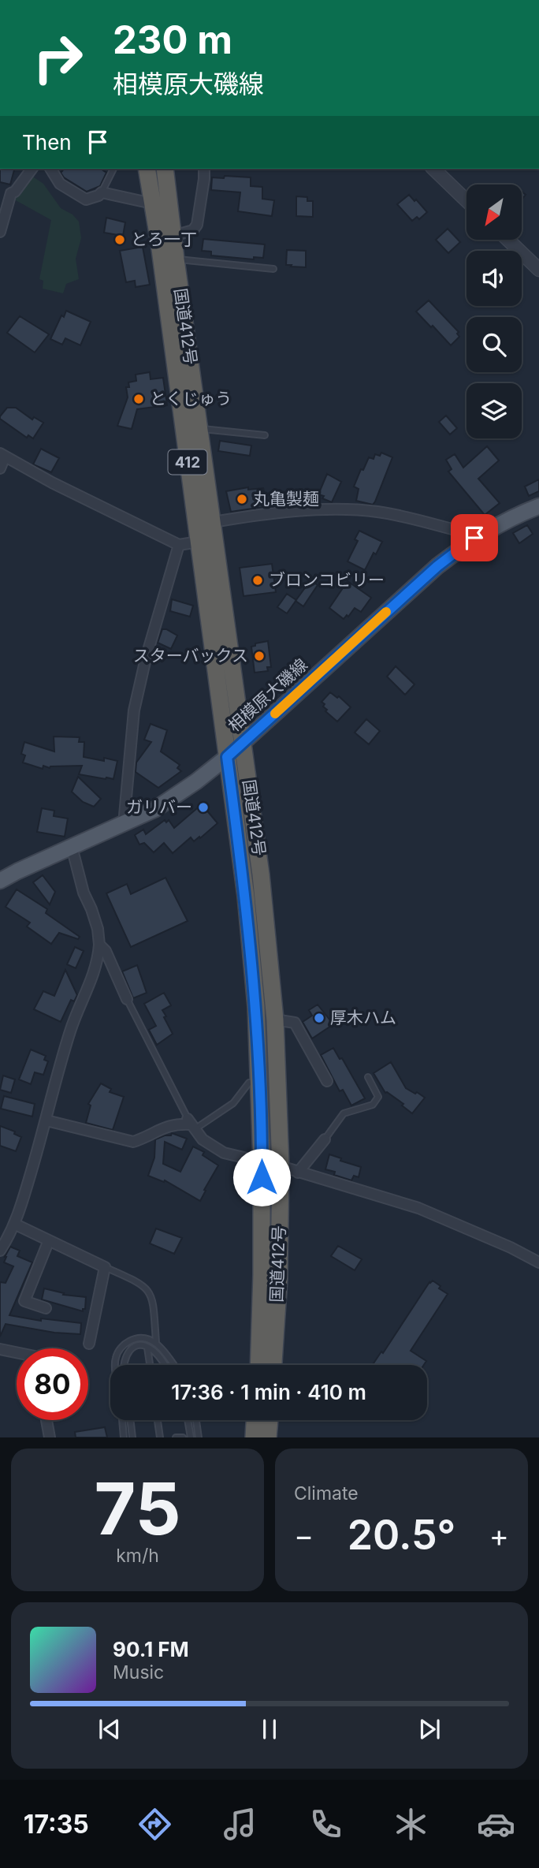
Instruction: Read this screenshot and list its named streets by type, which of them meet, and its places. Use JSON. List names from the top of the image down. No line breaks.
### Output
{"streets":{"highway":["国道412号","412"],"main road":["相模原大磯線"]},"crossings":[["国道412号","相模原大磯線"]],"places":["とろ一丁","とくじゅう","丸亀製麺","ブロンコビリー","スターバックス","ガリバー","厚木ハム"],"north":"bottom left","page":{"turn":["230 m","相模原大磯線"],"then":"Then","limit":"80","trip":"17:36 · 1 min · 410 m","tile":[["75","km/h"],"Climate"],"heat":["−","20.5°","+"],"song":["90.1 FM","Music"],"tabs":"17:35"}}
